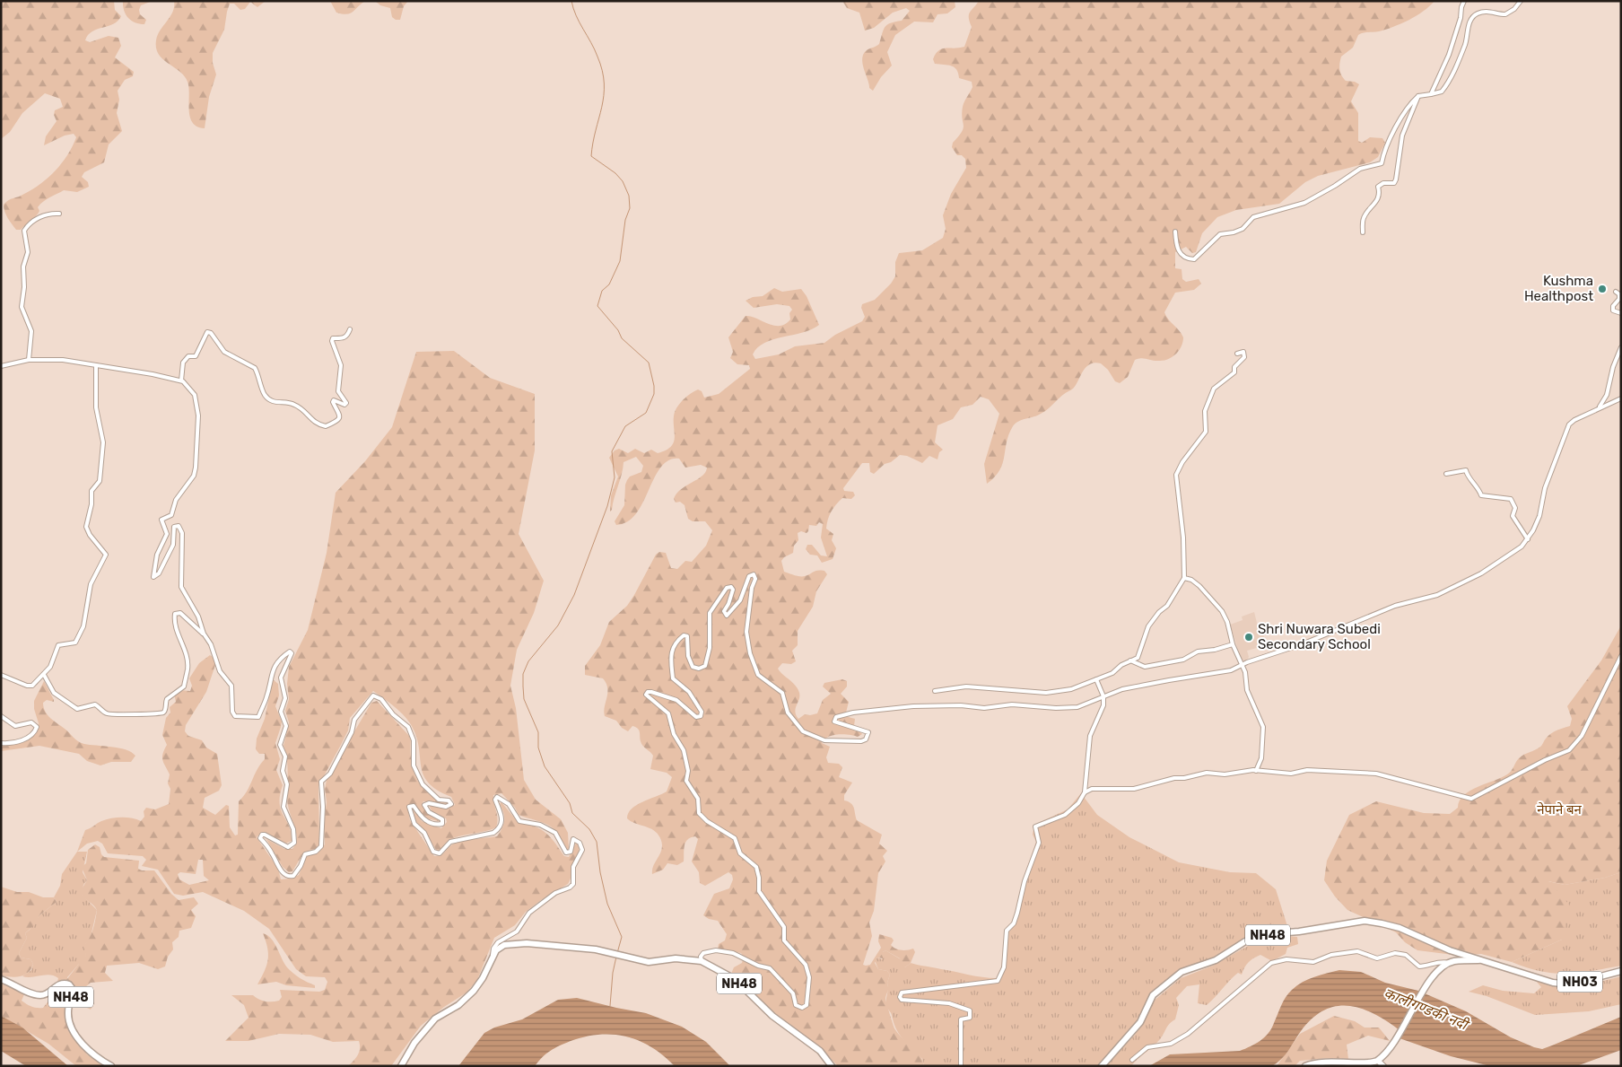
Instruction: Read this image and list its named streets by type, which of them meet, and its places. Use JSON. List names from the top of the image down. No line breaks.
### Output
{"streets":{"main road":["NH48","NH03"]},"crossings":[["NH48","NH03"]],"water":["कालीगण्डकी नदी"],"parks":["नेपाने बन"],"places":["Kushma Healthpost","Shri Nuwara Subedi Secondary School"]}
